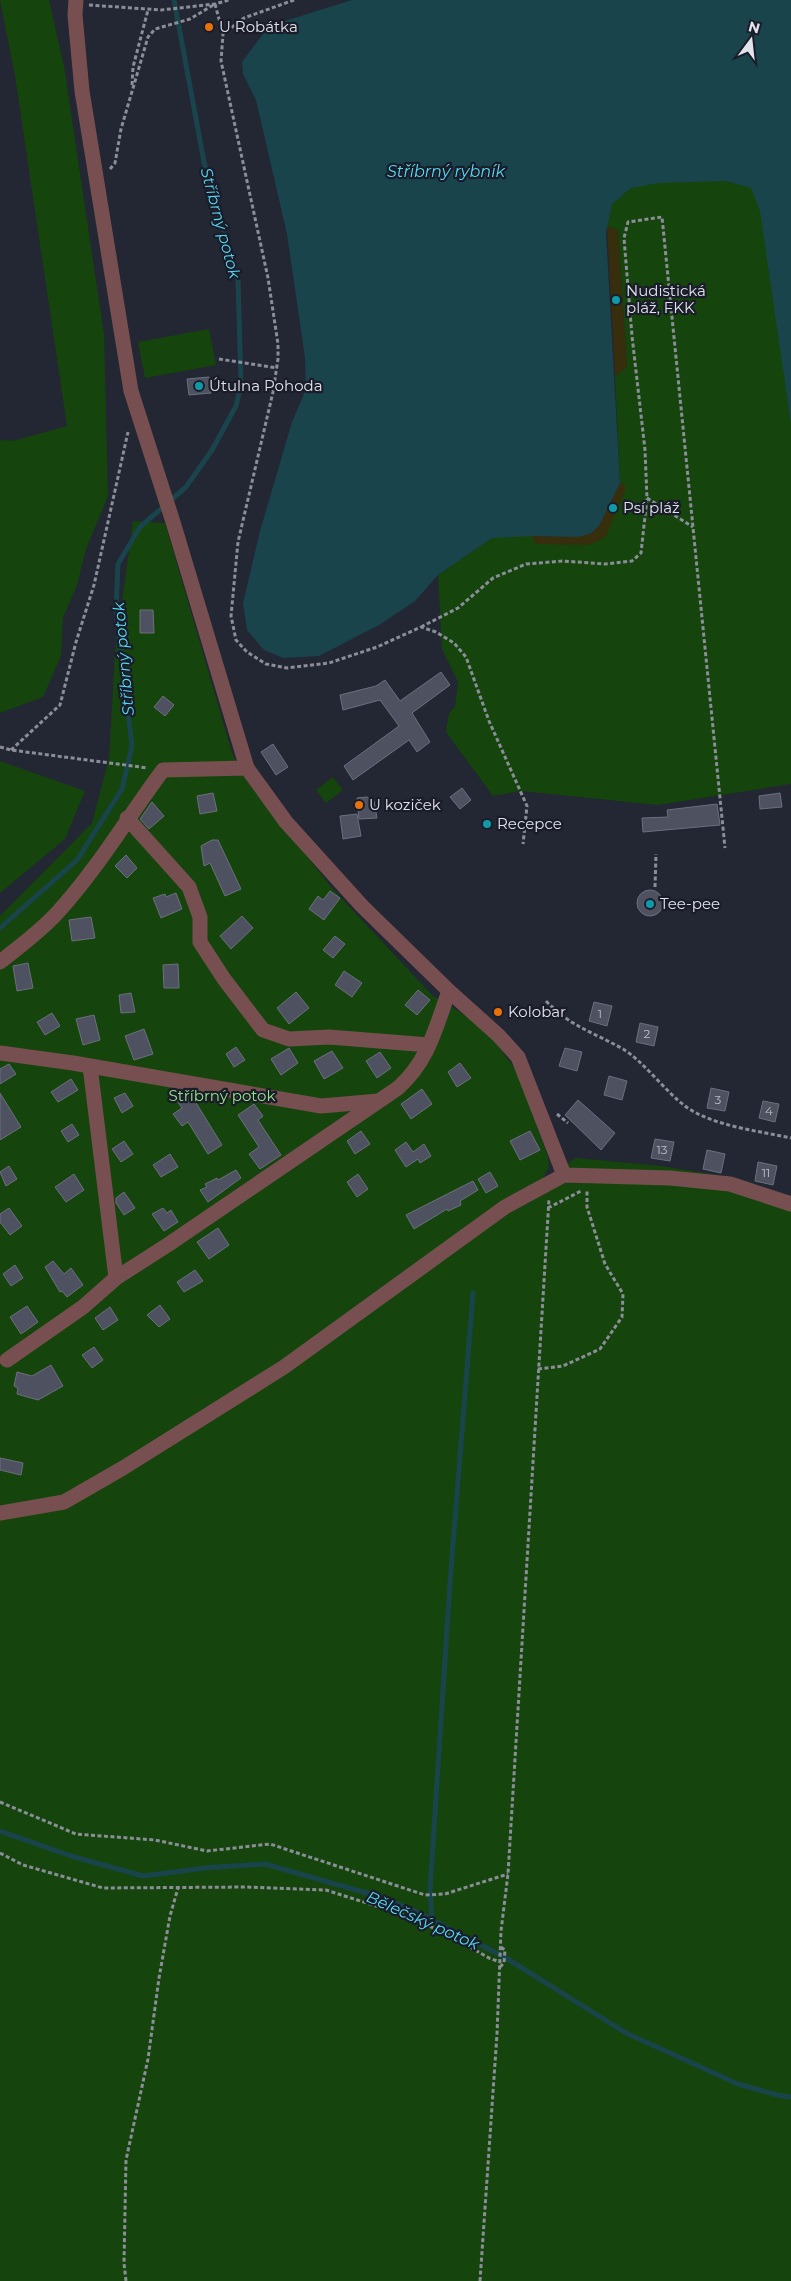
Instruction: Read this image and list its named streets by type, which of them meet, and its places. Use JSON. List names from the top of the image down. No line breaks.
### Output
{"water":["Stříbrný rybník","Stříbrný potok","Bělečský potok"],"parks":["Stříbrný potok"],"places":["U Robátka","Nudistická pláž, FKK","Útulna Pohoda","Psí pláž","U koziček","Recepce","Tee-pee","Kolobar"],"house_numbers":["1","2","3","4","13","11"],"north":"top"}
